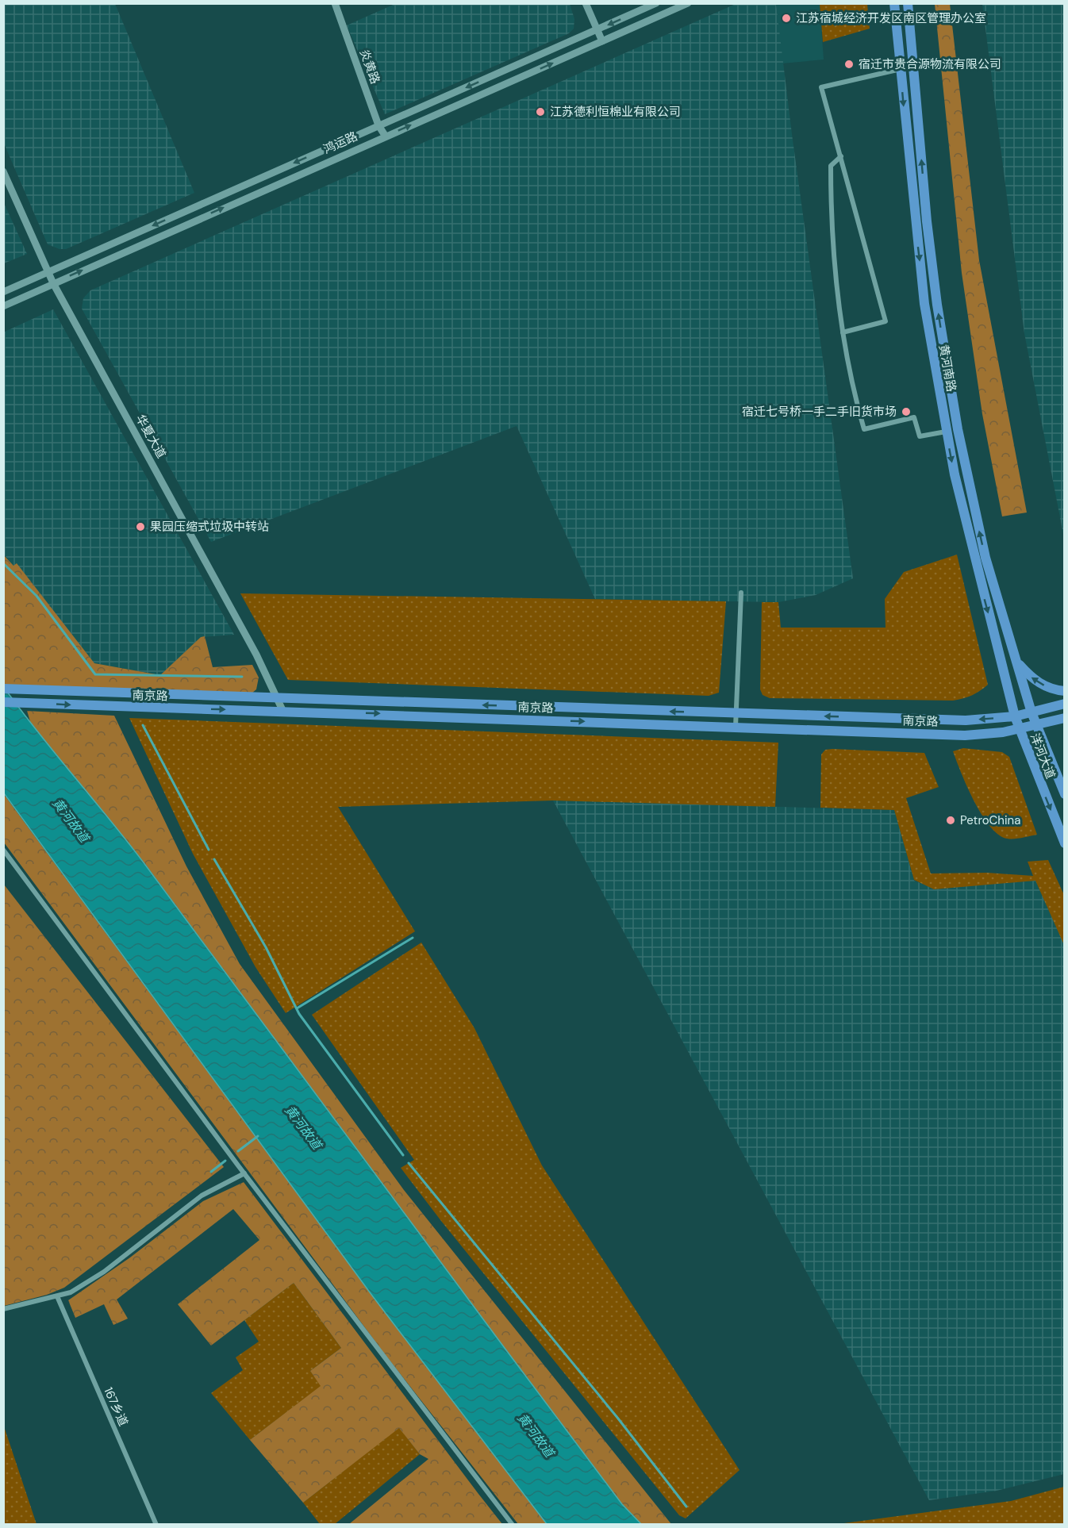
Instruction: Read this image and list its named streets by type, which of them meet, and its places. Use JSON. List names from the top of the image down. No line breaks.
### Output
{"streets":{"main road":["黄河南路","南京路","洋河大道"],"street":["炎黄路","鸿运路","华夏大道","167乡道"]},"crossings":[["炎黄路","鸿运路"],["鸿运路","华夏大道"],["黄河南路","南京路"],["黄河南路","洋河大道"],["华夏大道","南京路"],["南京路","洋河大道"]],"water":["黄河故道"],"places":["江苏宿城经济开发区南区管理办公室","宿迁市贵合源物流有限公司","江苏德利恒棉业有限公司","宿迁七号桥一手二手旧货市场","果园压缩式垃圾中转站","PetroChina"]}
